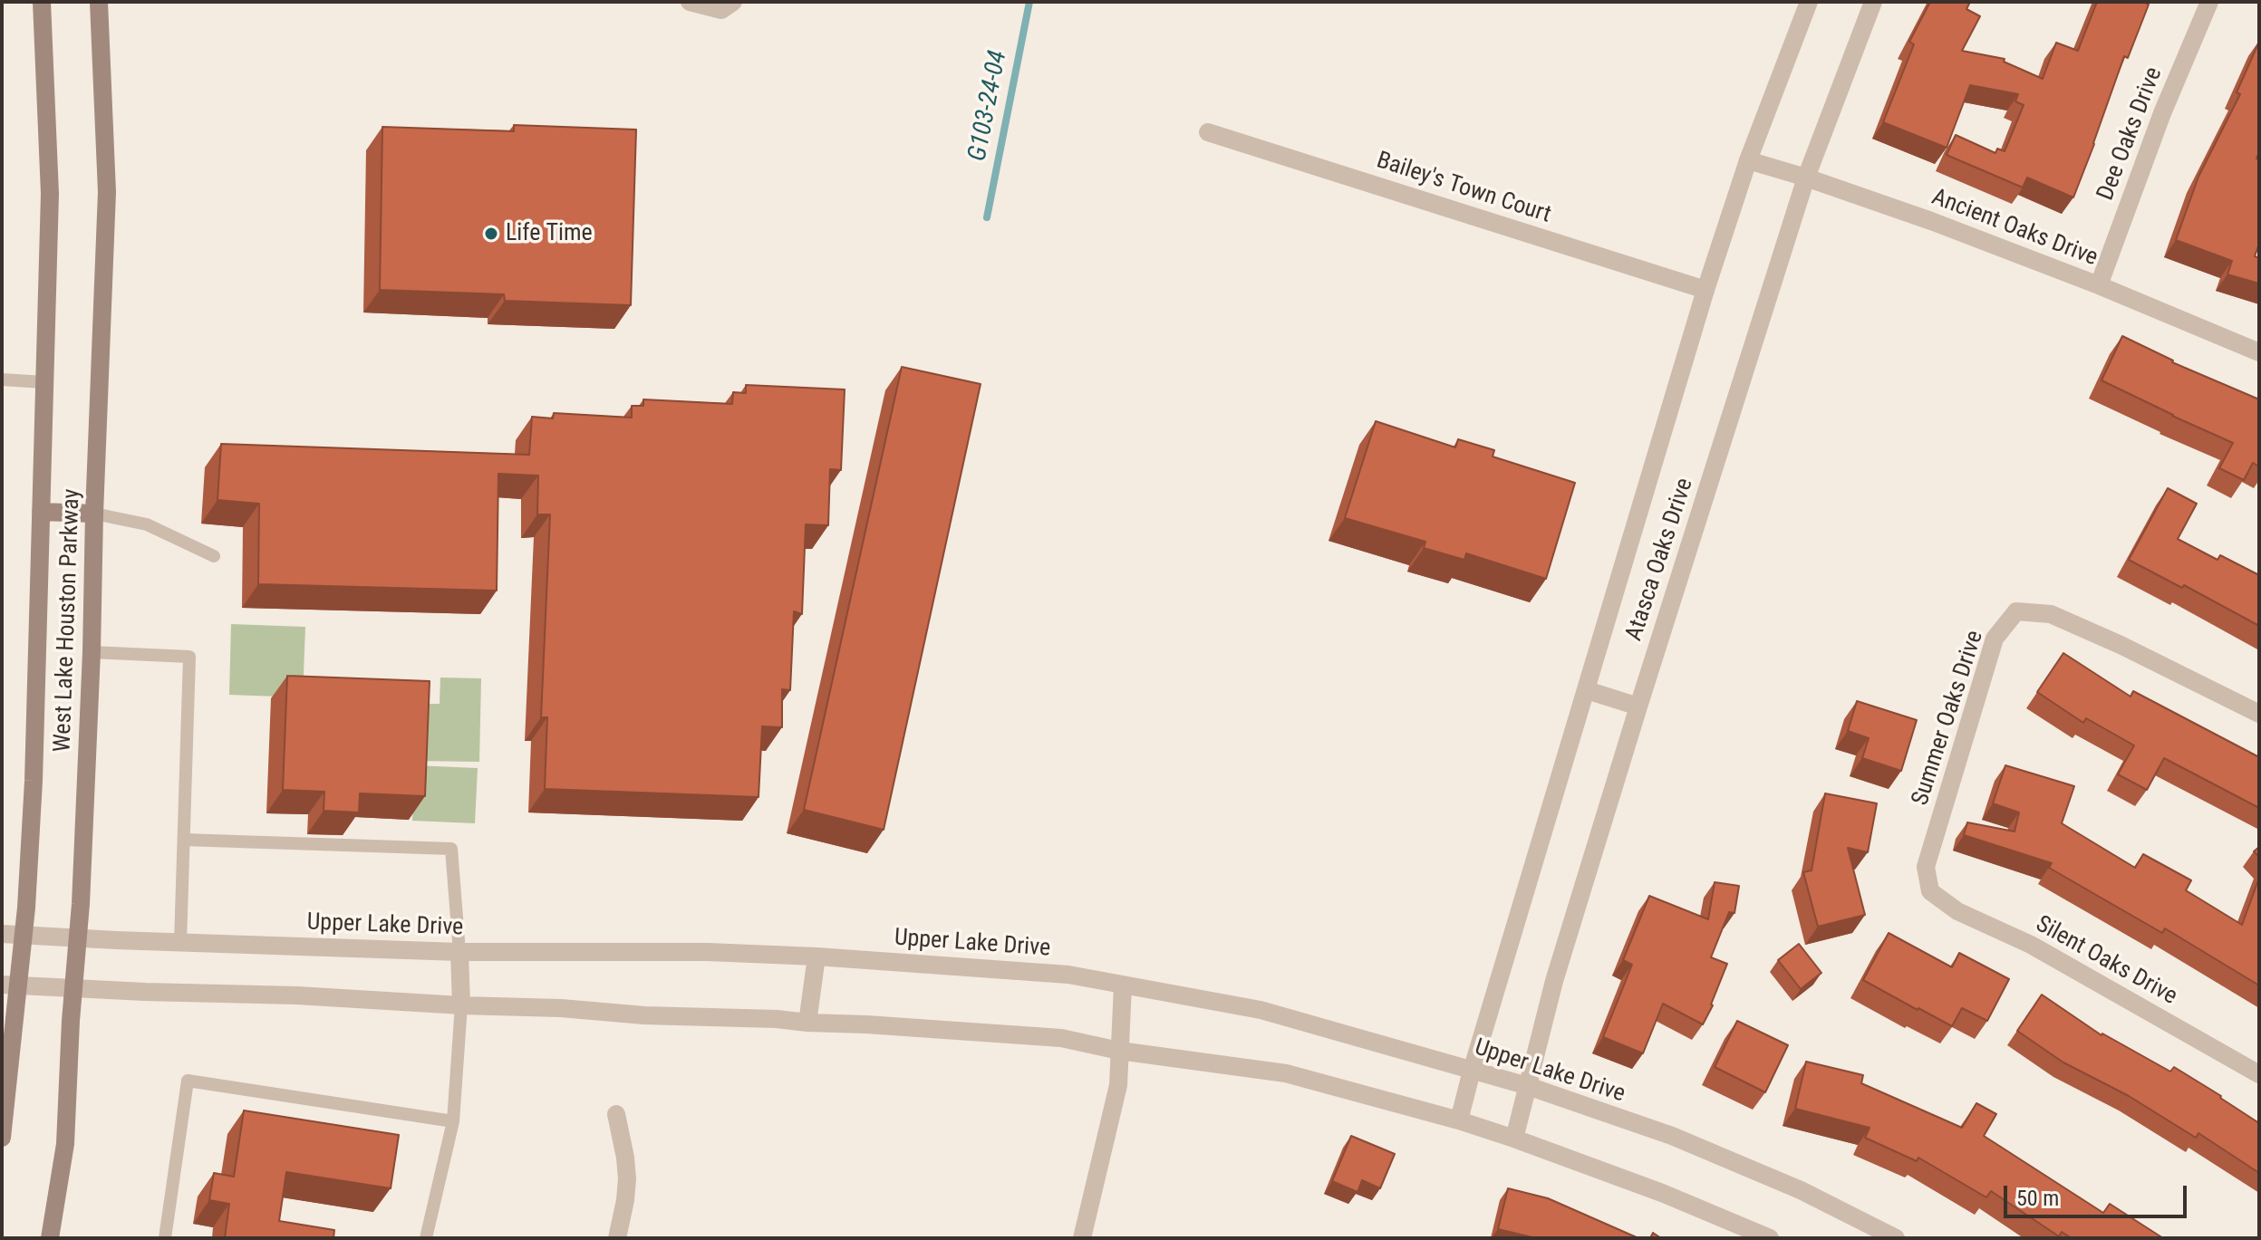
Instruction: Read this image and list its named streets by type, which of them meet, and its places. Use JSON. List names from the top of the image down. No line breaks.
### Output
{"streets":{"main road":["West Lake Houston Parkway"],"street":["Dee Oaks Drive","Bailey's Town Court","Ancient Oaks Drive","Atasca Oaks Drive","Summer Oaks Drive","Upper Lake Drive","Silent Oaks Drive"]},"crossings":[["Dee Oaks Drive","Ancient Oaks Drive"],["Bailey's Town Court","Atasca Oaks Drive"],["Ancient Oaks Drive","Atasca Oaks Drive"],["Atasca Oaks Drive","Upper Lake Drive"],["West Lake Houston Parkway","Upper Lake Drive"],["Summer Oaks Drive","Silent Oaks Drive"]],"water":["G103-24-04"],"places":["Life Time"],"scale_bar":"50 m"}
